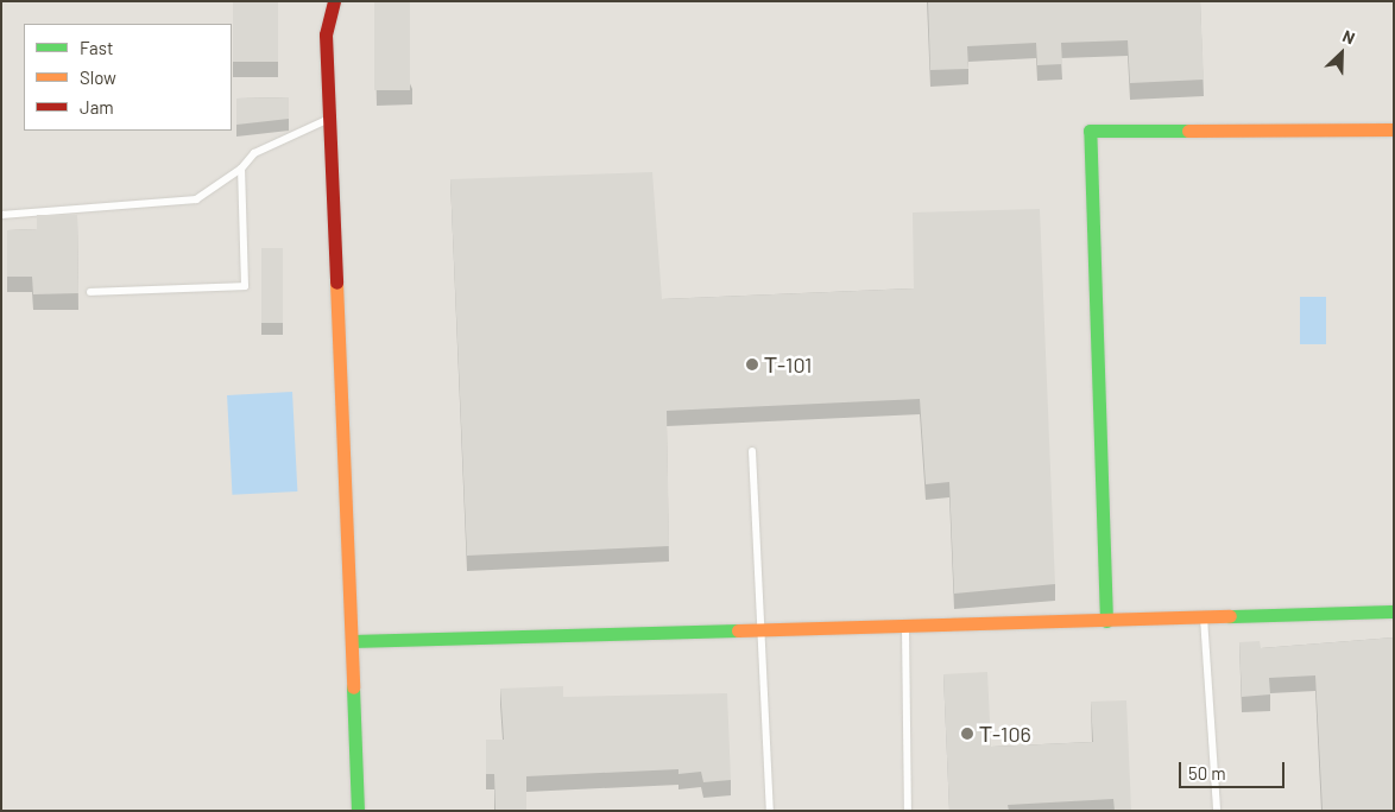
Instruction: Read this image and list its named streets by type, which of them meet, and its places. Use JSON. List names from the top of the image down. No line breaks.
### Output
{"places":["Т-101","Т-106"],"legend":["Fast","Slow","Jam"],"scale_bar":"50 m","north":"top right"}
